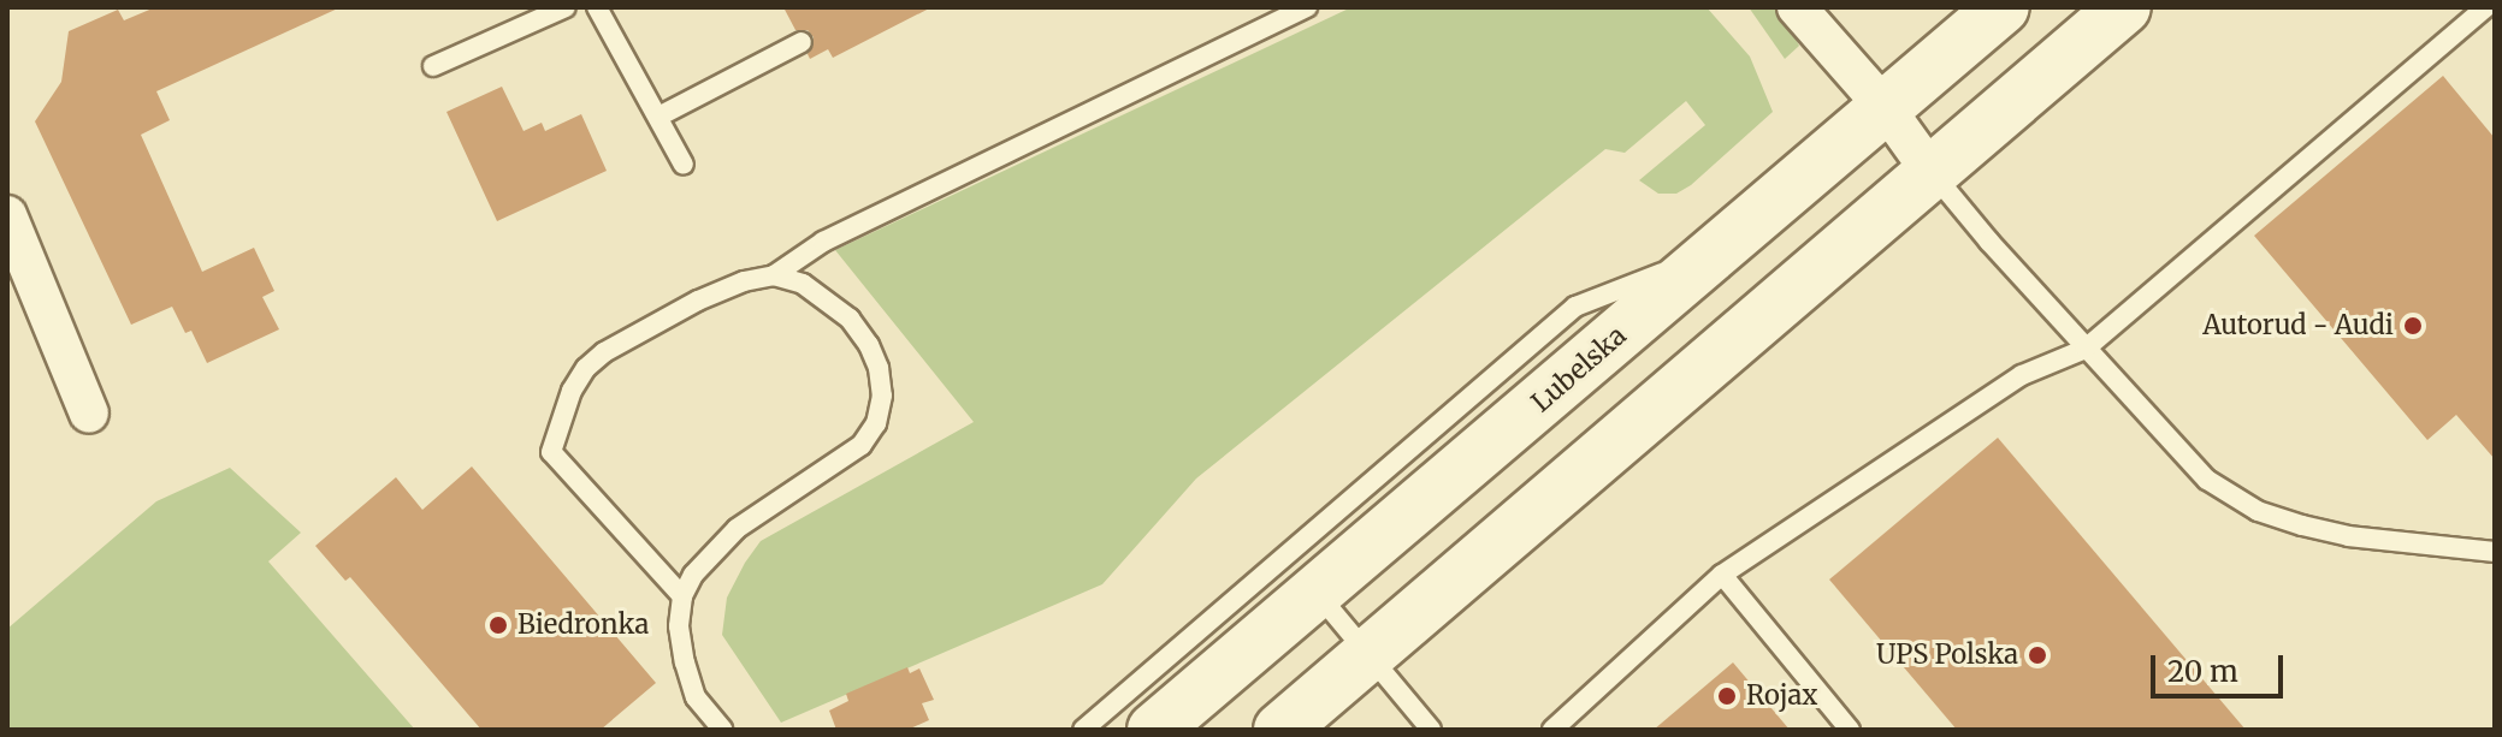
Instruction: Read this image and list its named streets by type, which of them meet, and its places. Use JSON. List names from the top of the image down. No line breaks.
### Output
{"streets":{"main road":["Lubelska"]},"places":["Autorud - Audi","Biedronka","UPS Polska","Rojax"],"scale_bar":"20 m"}
